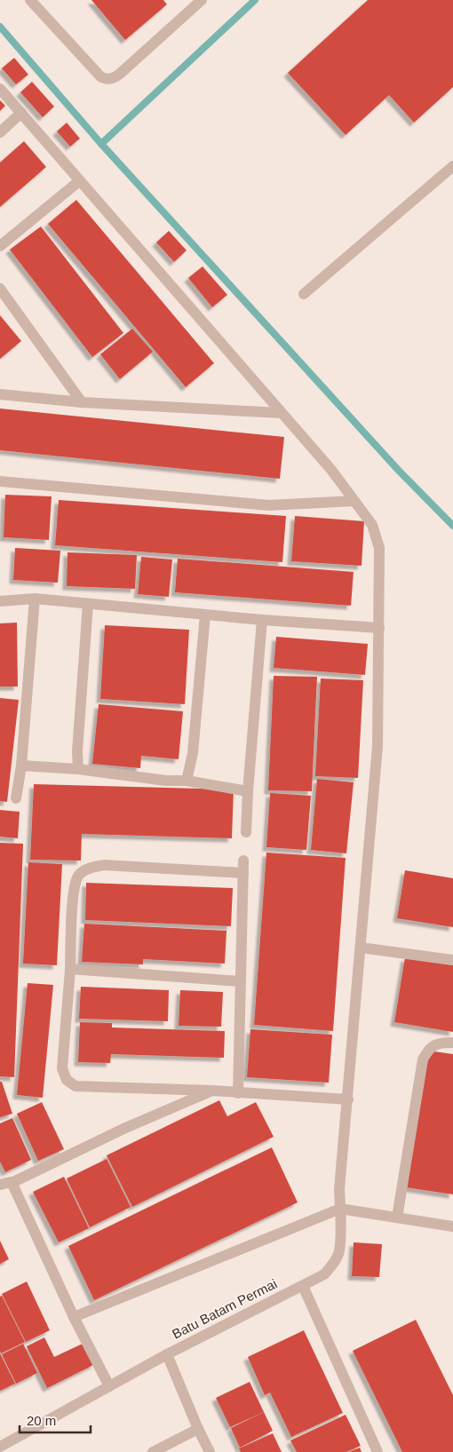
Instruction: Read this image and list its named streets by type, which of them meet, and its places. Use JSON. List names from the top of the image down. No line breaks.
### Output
{"streets":{"street":["Batu Batam Permai"]},"scale_bar":"20 m"}
